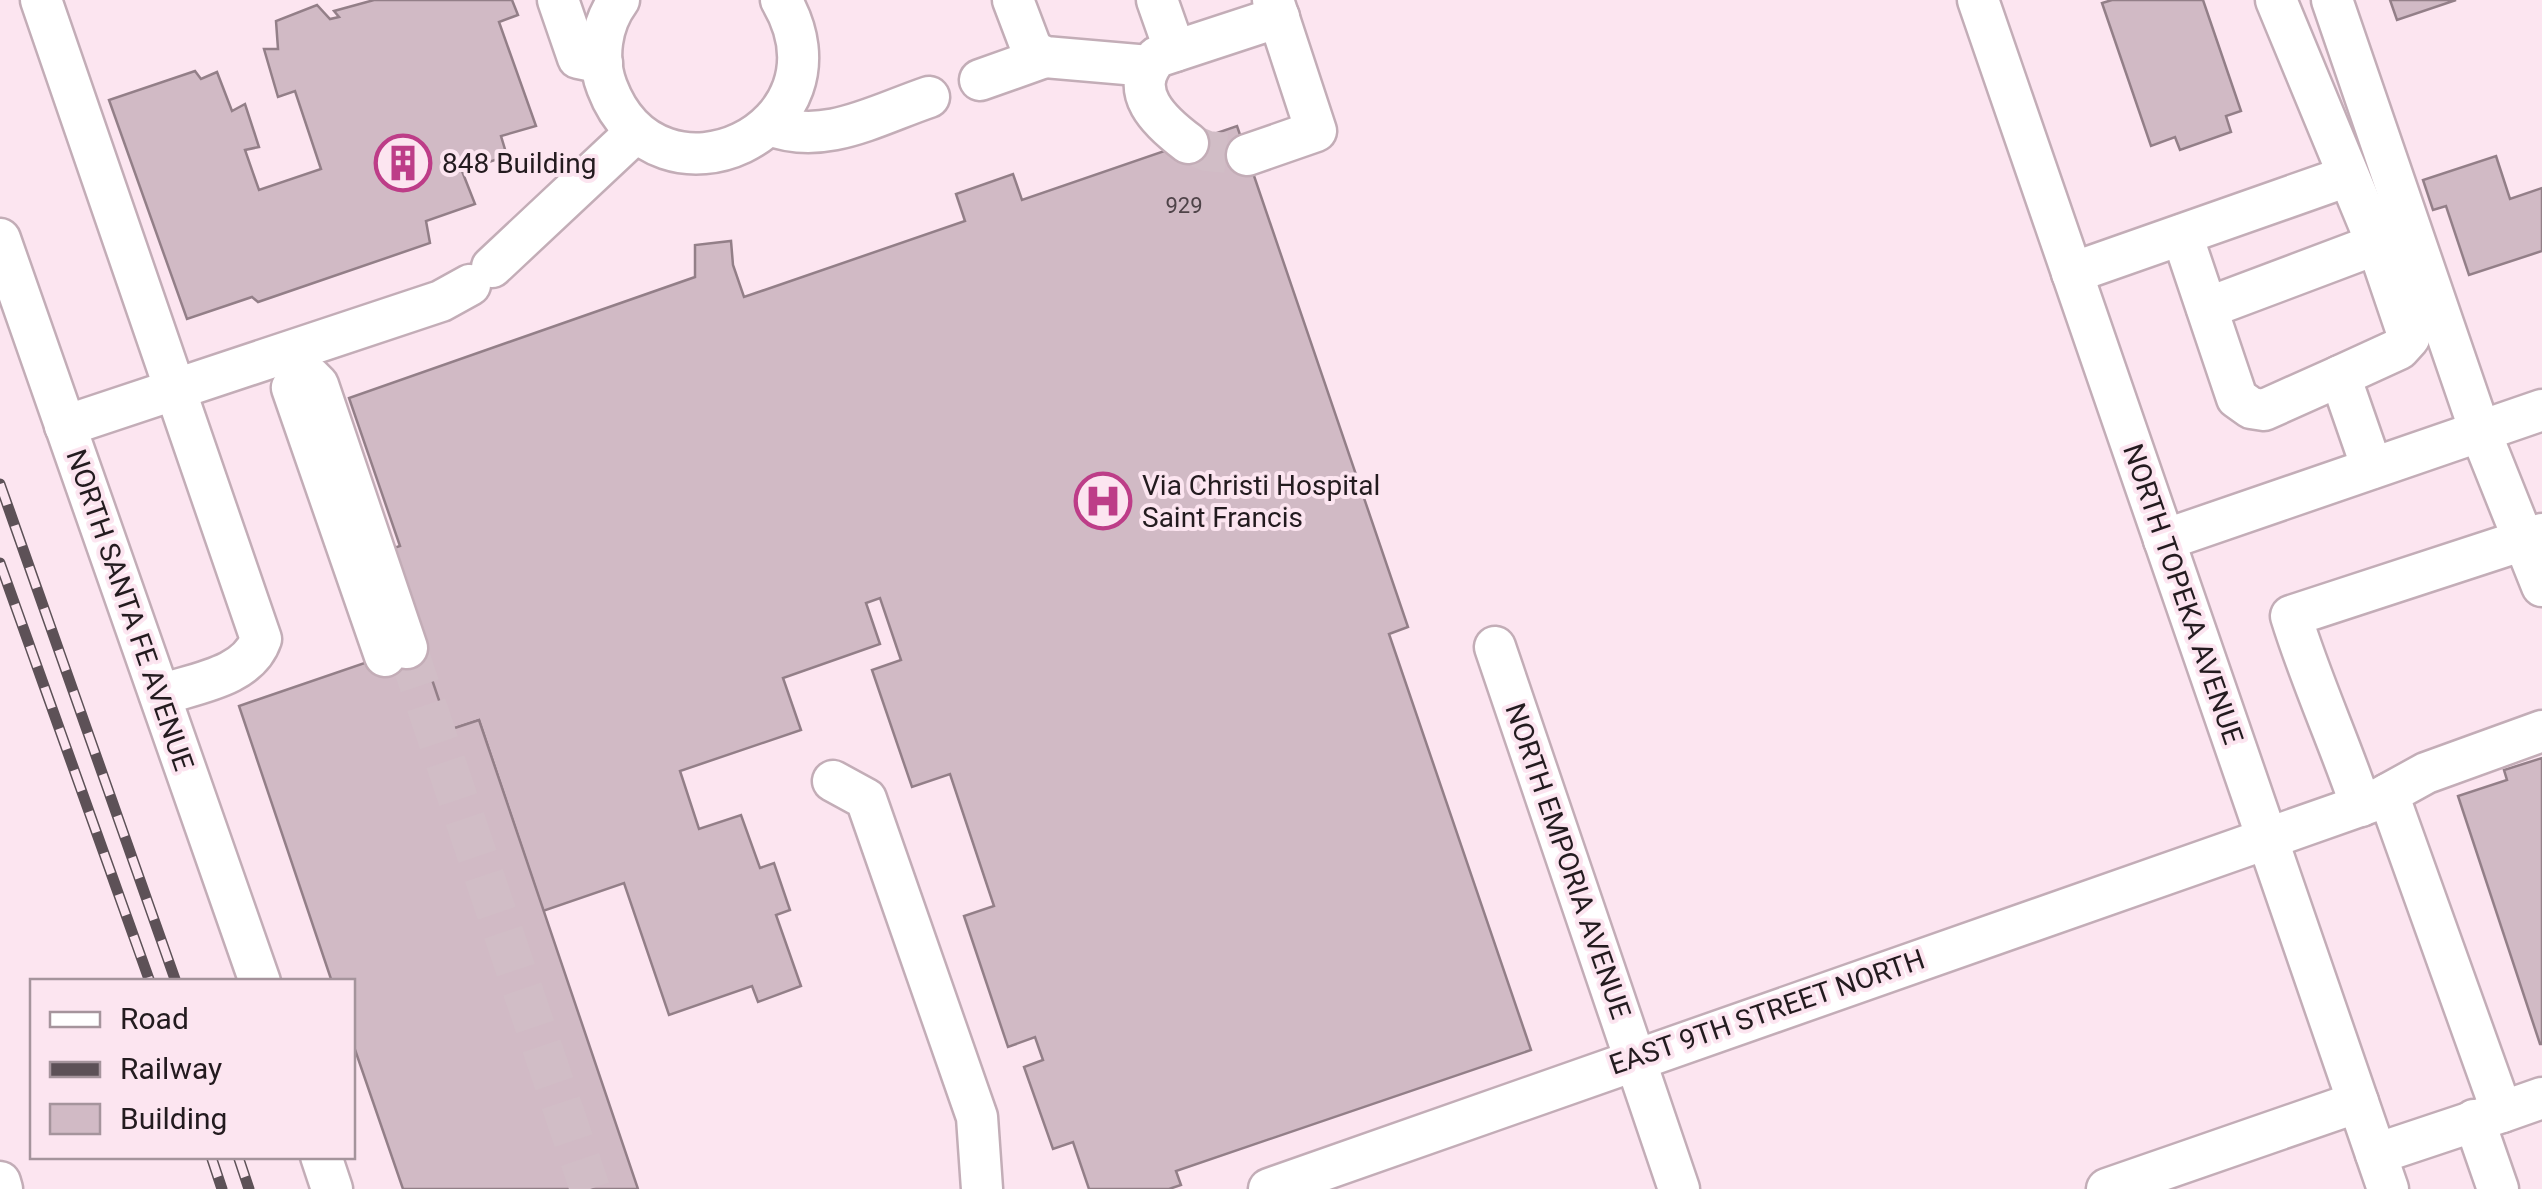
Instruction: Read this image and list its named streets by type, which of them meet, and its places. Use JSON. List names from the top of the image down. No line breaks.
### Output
{"streets":{"street":["NORTH TOPEKA AVENUE","NORTH SANTA FE AVENUE","NORTH EMPORIA AVENUE","EAST 9TH STREET NORTH"]},"crossings":[["NORTH TOPEKA AVENUE","EAST 9TH STREET NORTH"],["NORTH EMPORIA AVENUE","EAST 9TH STREET NORTH"]],"places":{"building":["848 Building"],"hospital":["Via Christi Hospital Saint Francis"]},"house_numbers":["929"],"legend":["Road","Railway","Building"]}
